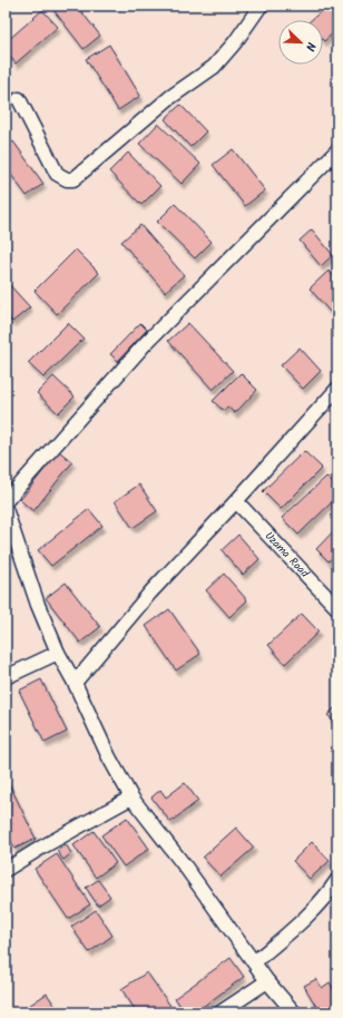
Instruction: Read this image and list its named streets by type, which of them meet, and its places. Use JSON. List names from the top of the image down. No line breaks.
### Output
{"streets":{"street":["Uzama Road"]},"north":"bottom right"}
